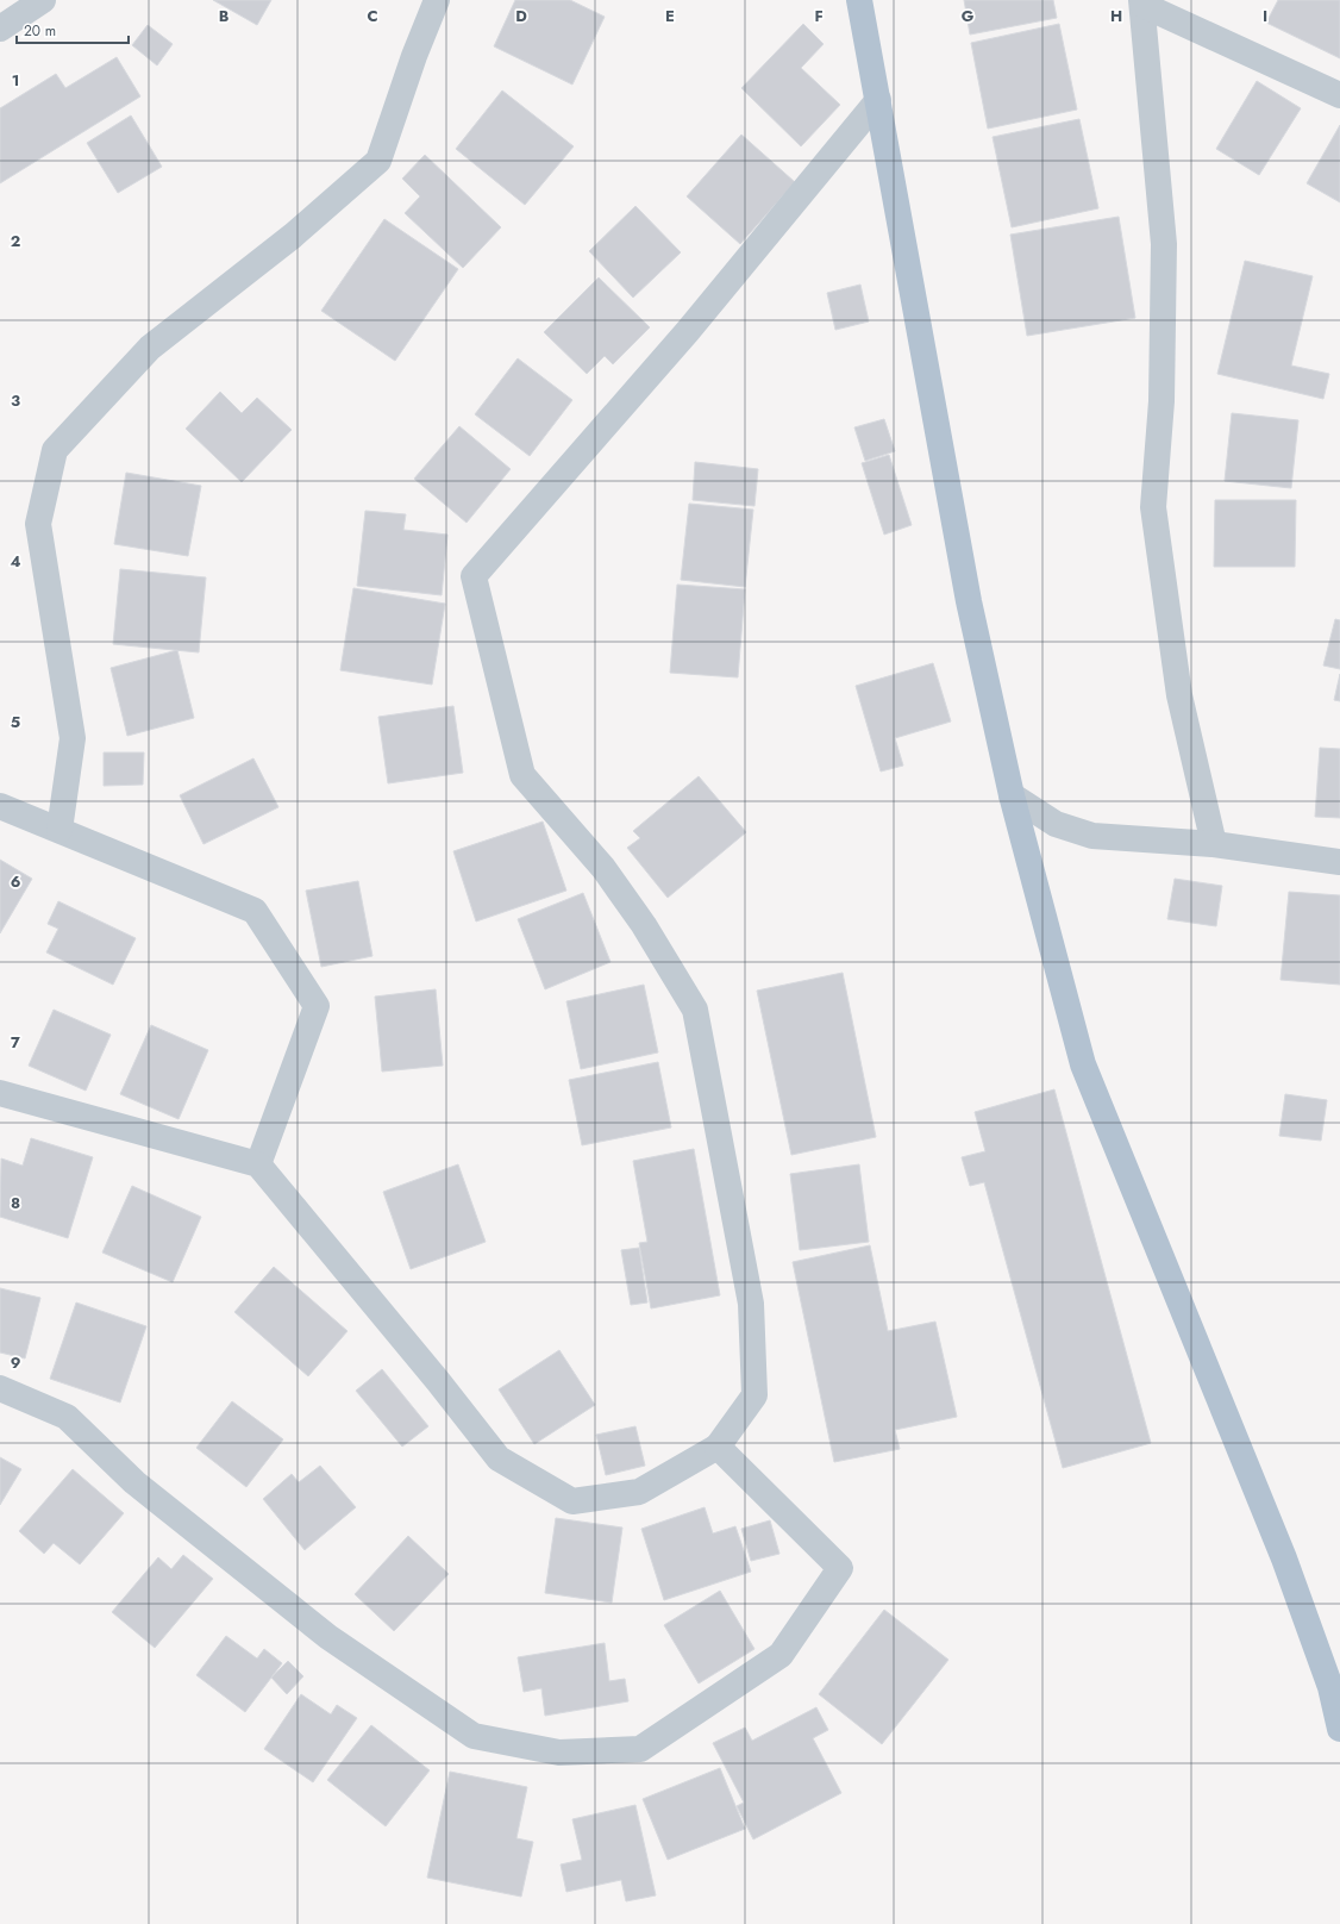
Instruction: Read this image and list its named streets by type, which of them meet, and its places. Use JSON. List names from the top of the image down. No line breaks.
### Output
{"scale_bar":"20 m","grid":{"columns":["B","C","D","E","F","G","H","I"],"rows":["1","2","3","4","5","6","7","8","9"]}}
